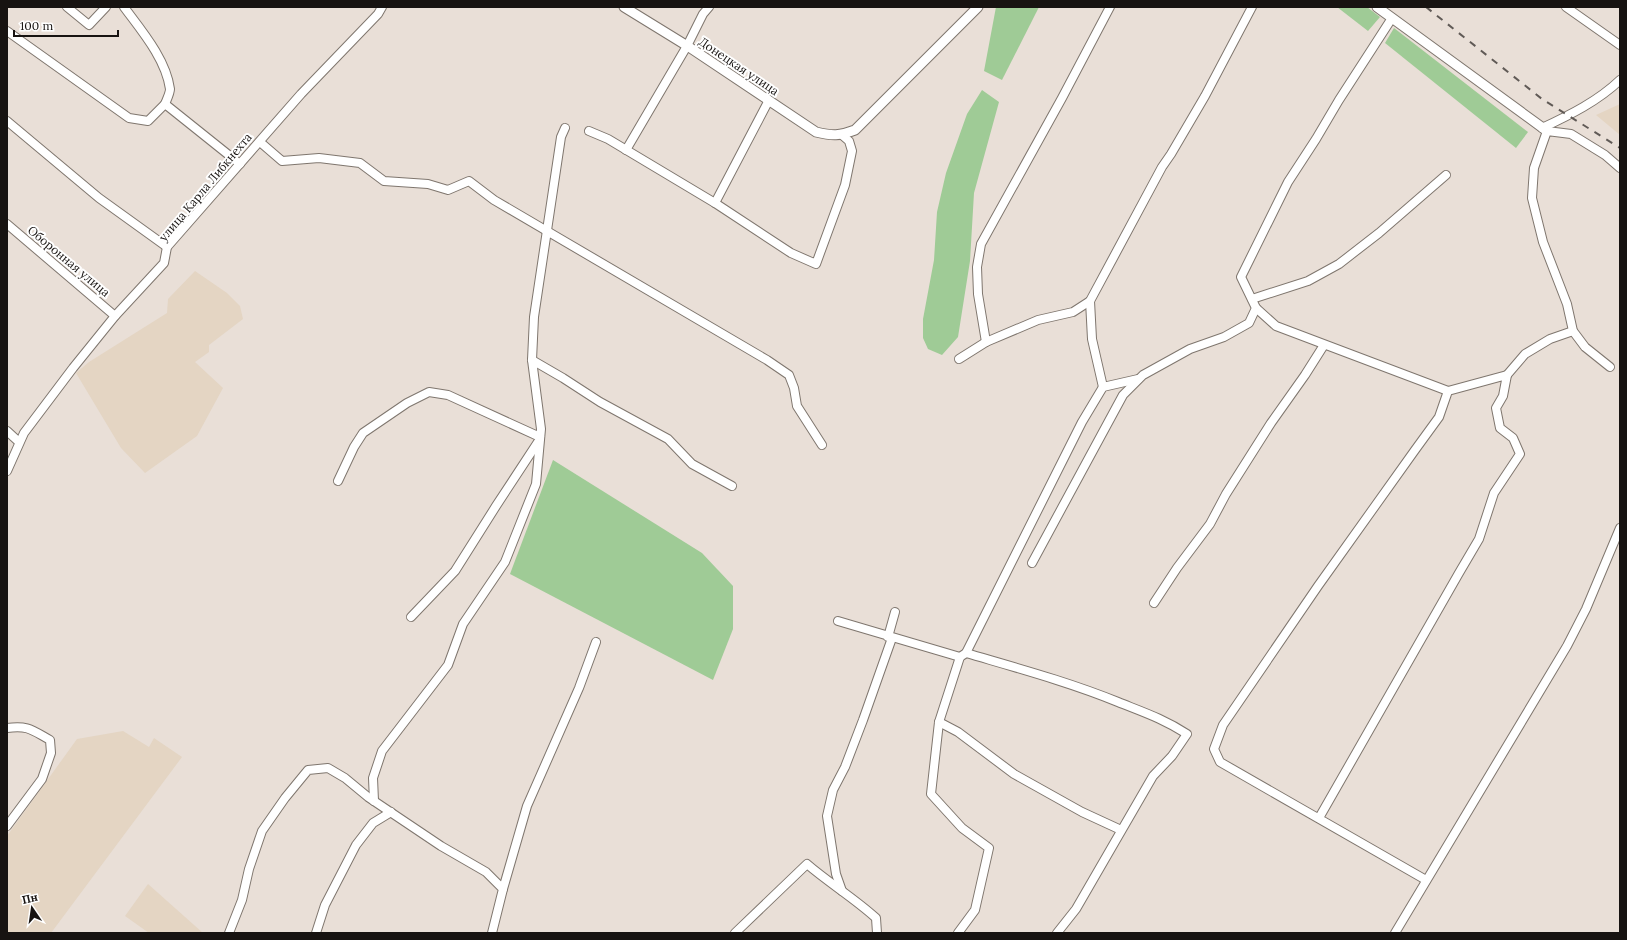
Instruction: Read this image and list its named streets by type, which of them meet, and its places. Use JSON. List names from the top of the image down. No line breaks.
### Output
{"streets":{"street":["Донецкая улица","улица Карла Либкнехта","Оборонная улица"]},"crossings":[["улица Карла Либкнехта","Оборонная улица"]],"scale_bar":"100 m","north":"top"}
